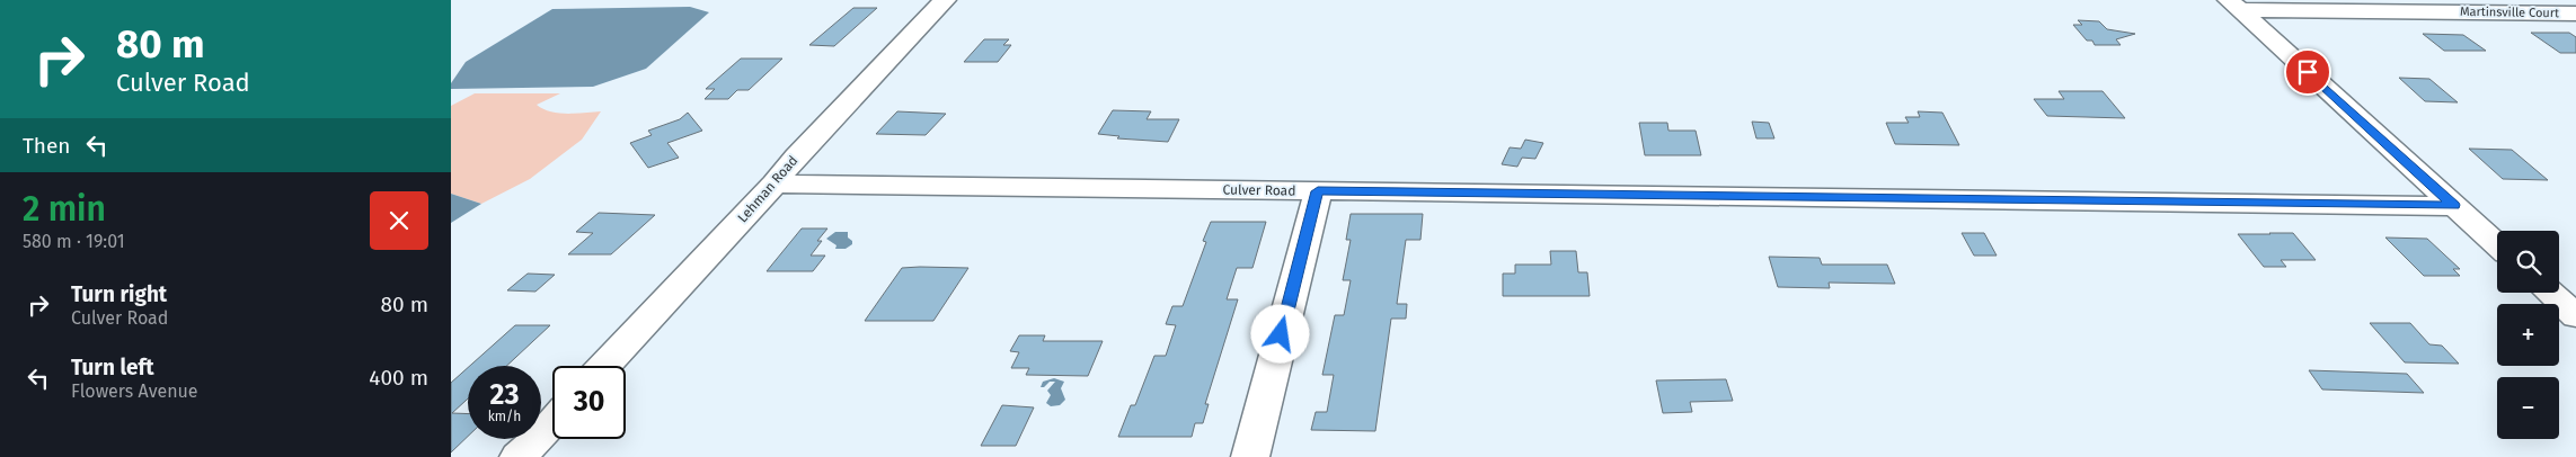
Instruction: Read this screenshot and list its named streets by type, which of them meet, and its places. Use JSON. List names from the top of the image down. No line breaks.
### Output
{"streets":{"street":["Martinsville Court","Lehman Road","Culver Road"]},"crossings":[["Lehman Road","Culver Road"]],"page":{"turn":["80 m","Culver Road"],"then":"Then","heading":["2 min","580 m · 19:01"],"map_buttons":["+","−"],"list":[{"name":"Turn right","note":"Culver Road","value":"80 m"},{"name":"Turn left","note":"Flowers Avenue","value":"400 m"}],"speed":"23 km/h","limit":"30"}}
